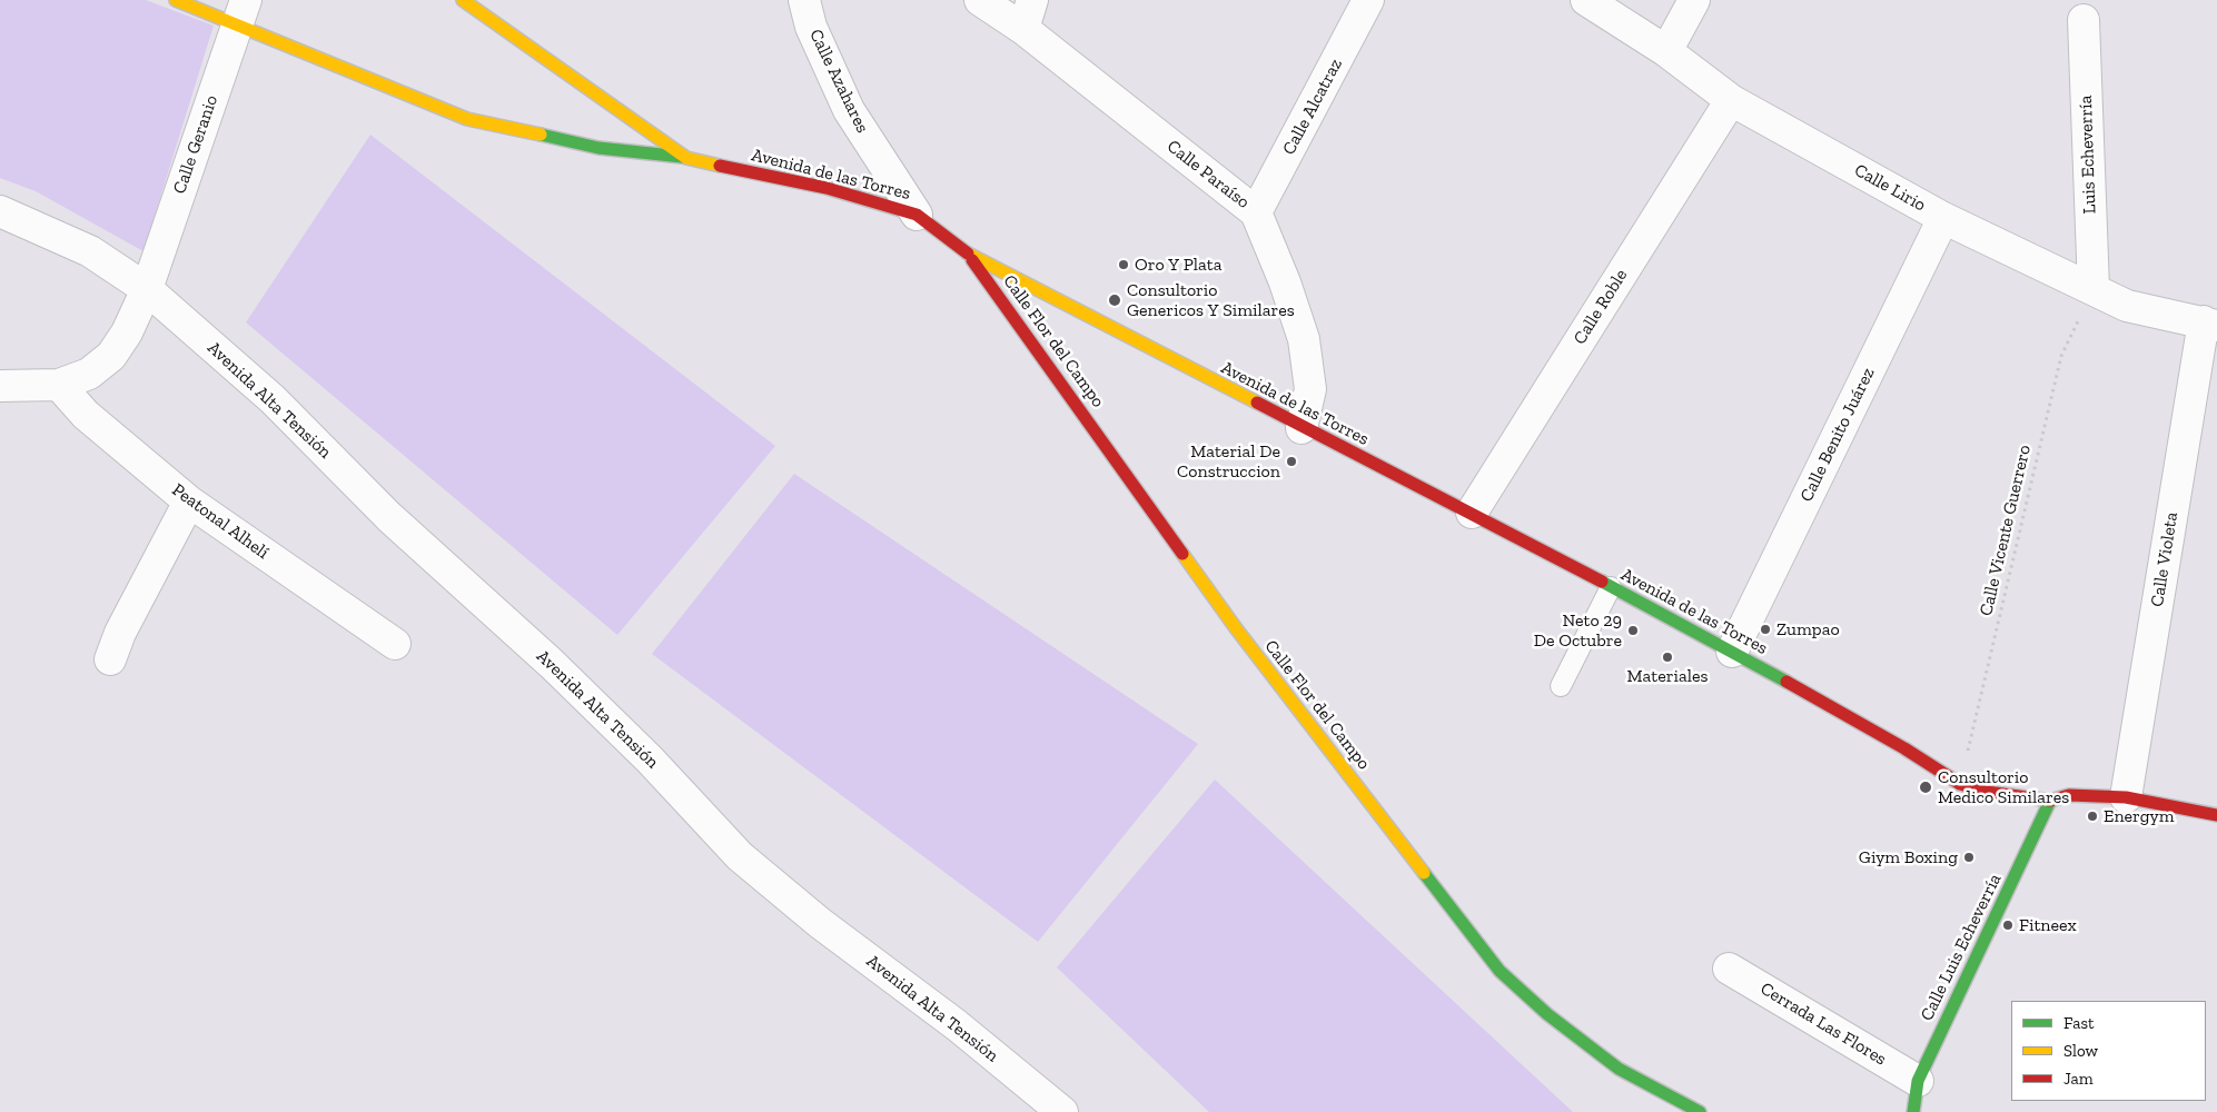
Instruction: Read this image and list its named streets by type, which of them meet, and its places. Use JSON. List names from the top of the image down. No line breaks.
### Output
{"streets":{"street":["Calle Azahares","Calle Alcatraz","Calle Geranio","Luis Echeverría","Avenida de las Torres","Calle Paraíso","Calle Lirio","Calle Roble","Calle Flor del Campo","Avenida Alta Tensión","Calle Benito Juárez","Peatonal Alhelí","Calle Violeta","Calle Luis Echeverría","Cerrada Las Flores"],"path":["Calle Vicente Guerrero"]},"crossings":[["Calle Azahares","Avenida de las Torres"],["Calle Alcatraz","Calle Paraíso"],["Calle Geranio","Avenida Alta Tensión"],["Calle Geranio","Peatonal Alhelí"],["Luis Echeverría","Calle Lirio"],["Luis Echeverría","Calle Vicente Guerrero"],["Avenida de las Torres","Calle Paraíso"],["Avenida de las Torres","Calle Roble"],["Avenida de las Torres","Calle Flor del Campo"],["Avenida de las Torres","Calle Benito Juárez"],["Avenida de las Torres","Calle Vicente Guerrero"],["Avenida de las Torres","Calle Violeta"],["Avenida de las Torres","Calle Luis Echeverría"],["Calle Lirio","Calle Roble"],["Calle Lirio","Calle Benito Juárez"],["Calle Lirio","Calle Vicente Guerrero"],["Calle Lirio","Calle Violeta"],["Calle Luis Echeverría","Cerrada Las Flores"]],"places":["Oro Y Plata","Consultorio Genericos Y Similares","Material De Construccion","Zumpao","Neto 29 De Octubre","Materiales","Consultorio Medico Similares","Energym","Giym Boxing","Fitneex"],"legend":["Fast","Slow","Jam"]}
